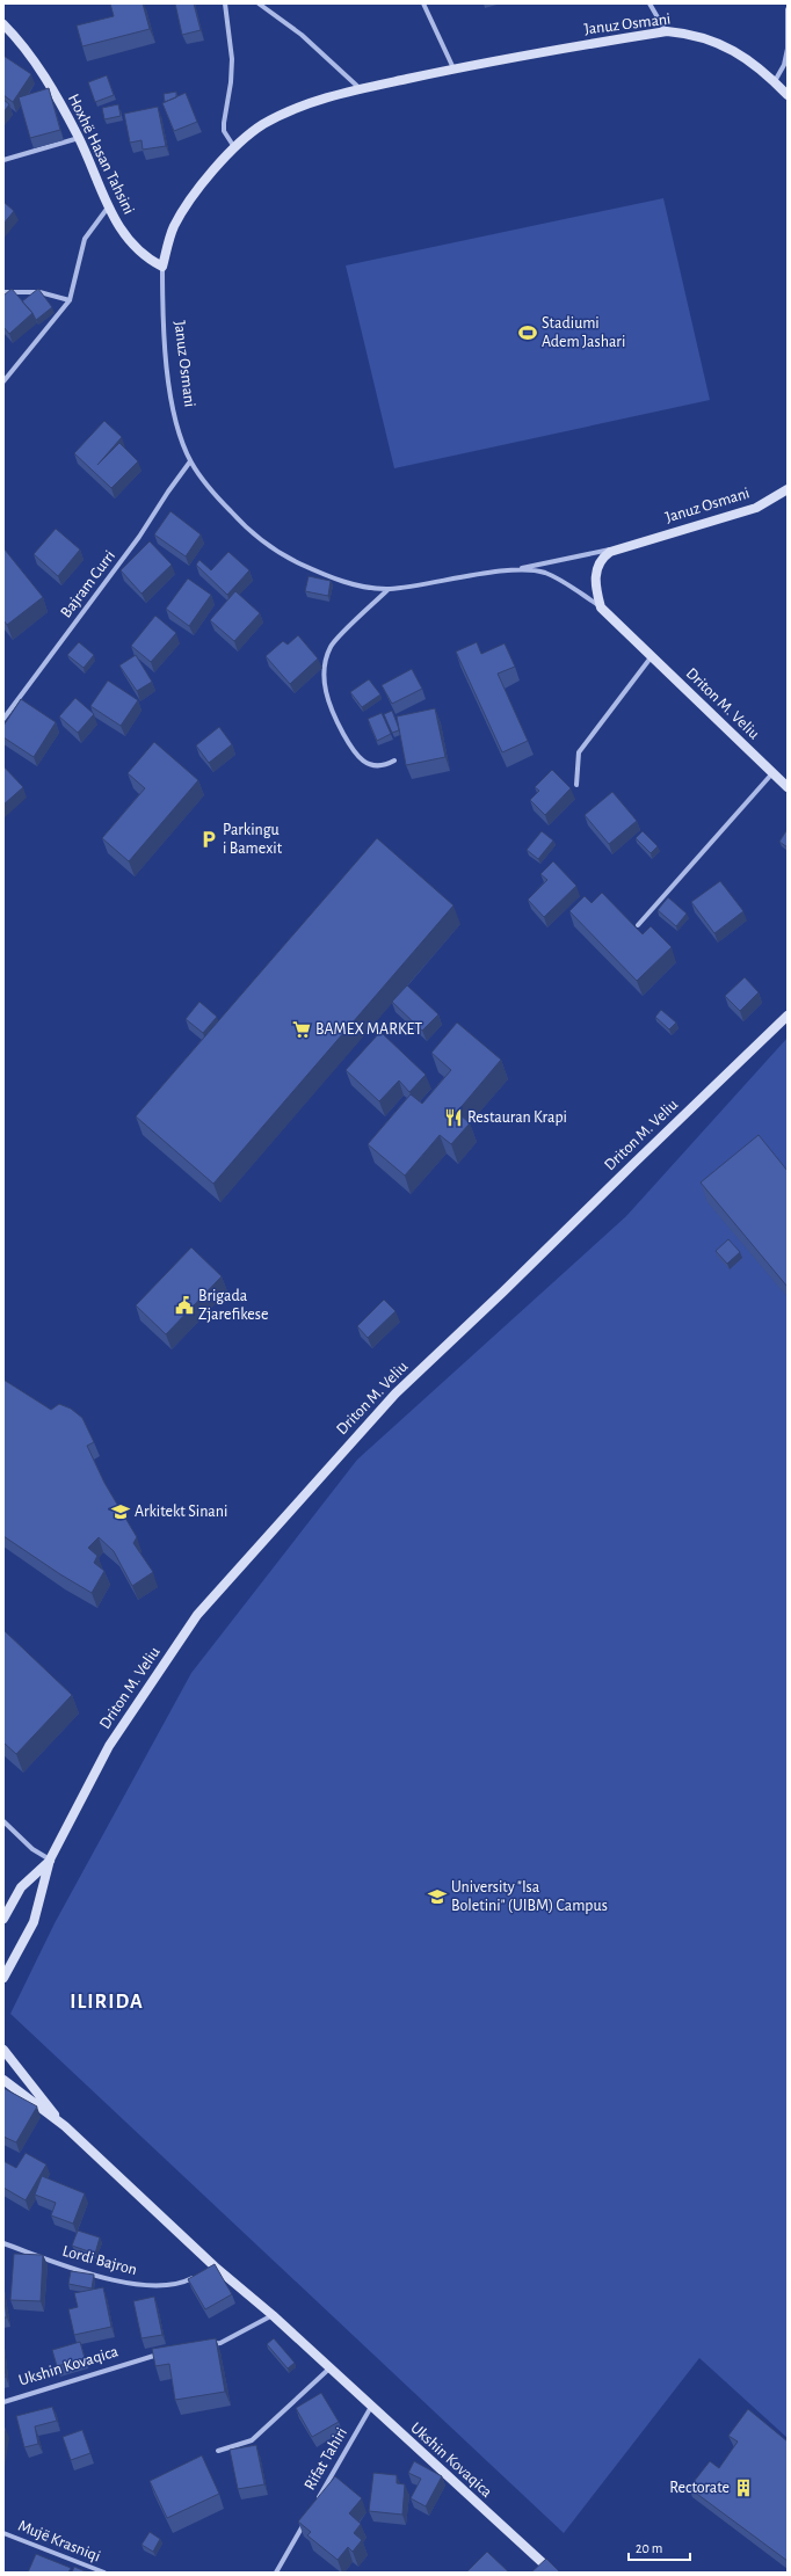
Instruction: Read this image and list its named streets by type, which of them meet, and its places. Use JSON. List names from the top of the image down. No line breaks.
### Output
{"streets":{"street":["Januz Osmani","Hoxhë Hasan Tahsini","Bajram Curri","Driton M. Veliu","Lordi Bajron","Ukshin Kovaqica","Rifat Tahiri","Mujë Krasniqi"]},"crossings":[["Januz Osmani","Hoxhë Hasan Tahsini"],["Januz Osmani","Bajram Curri"],["Januz Osmani","Driton M. Veliu"],["Ukshin Kovaqica","Rifat Tahiri"]],"districts":["ILIRIDA"],"places":{"sports":["Stadiumi Adem Jashari"],"parking":["Parkingu i Bamexit"],"supermarket":["BAMEX MARKET"],"restaurant":["Restauran Krapi"],"public building":["Brigada Zjarefikese"],"school or university":["Arkitekt Sinani","University \"Isa Boletini\" (UIBM) Campus"],"building":["Rectorate"]},"scale_bar":"20 m"}
